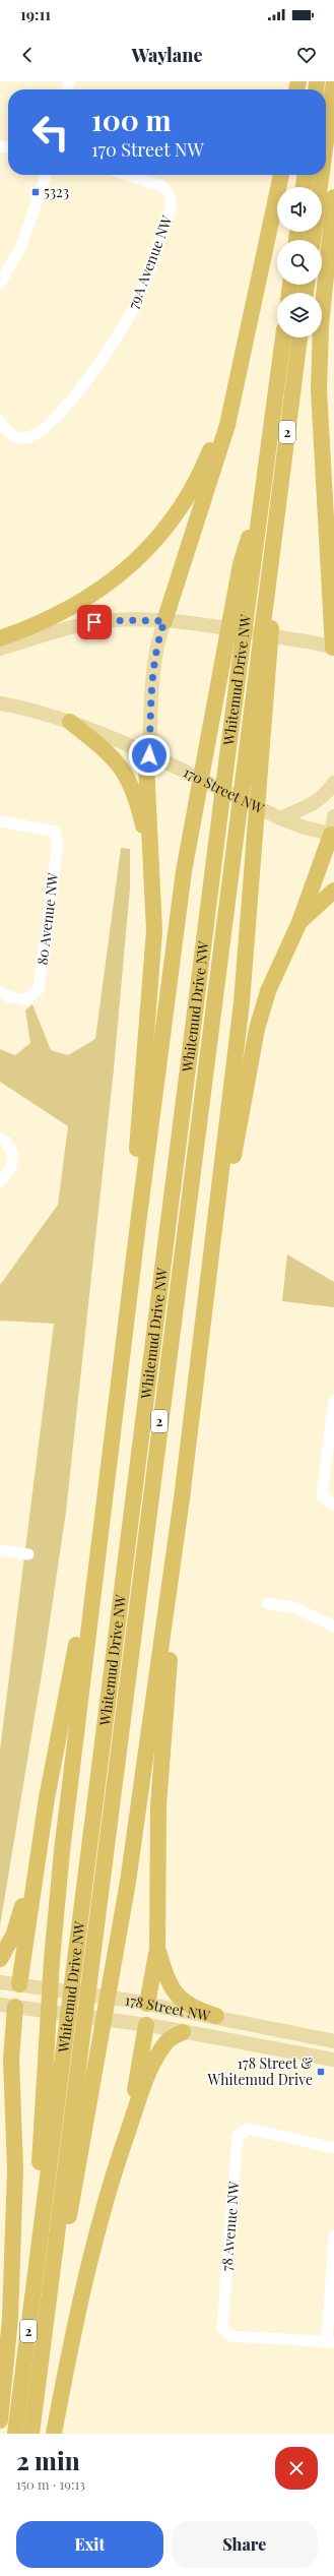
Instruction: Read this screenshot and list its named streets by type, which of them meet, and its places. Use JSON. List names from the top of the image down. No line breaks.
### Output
{"streets":{"highway":["2","Whitemud Drive NW"],"main road":["170 Street NW","178 Street NW"],"street":["79A Avenue NW","80 Avenue NW","78 Avenue NW"]},"places":{"transit":["5323","178 Street & Whitemud Drive"]},"page":{"status":"19:11","header":"Waylane","turn":["100 m","170 Street NW"],"heading":["2 min","150 m · 19:13"],"buttons":["Exit","Share"]}}
